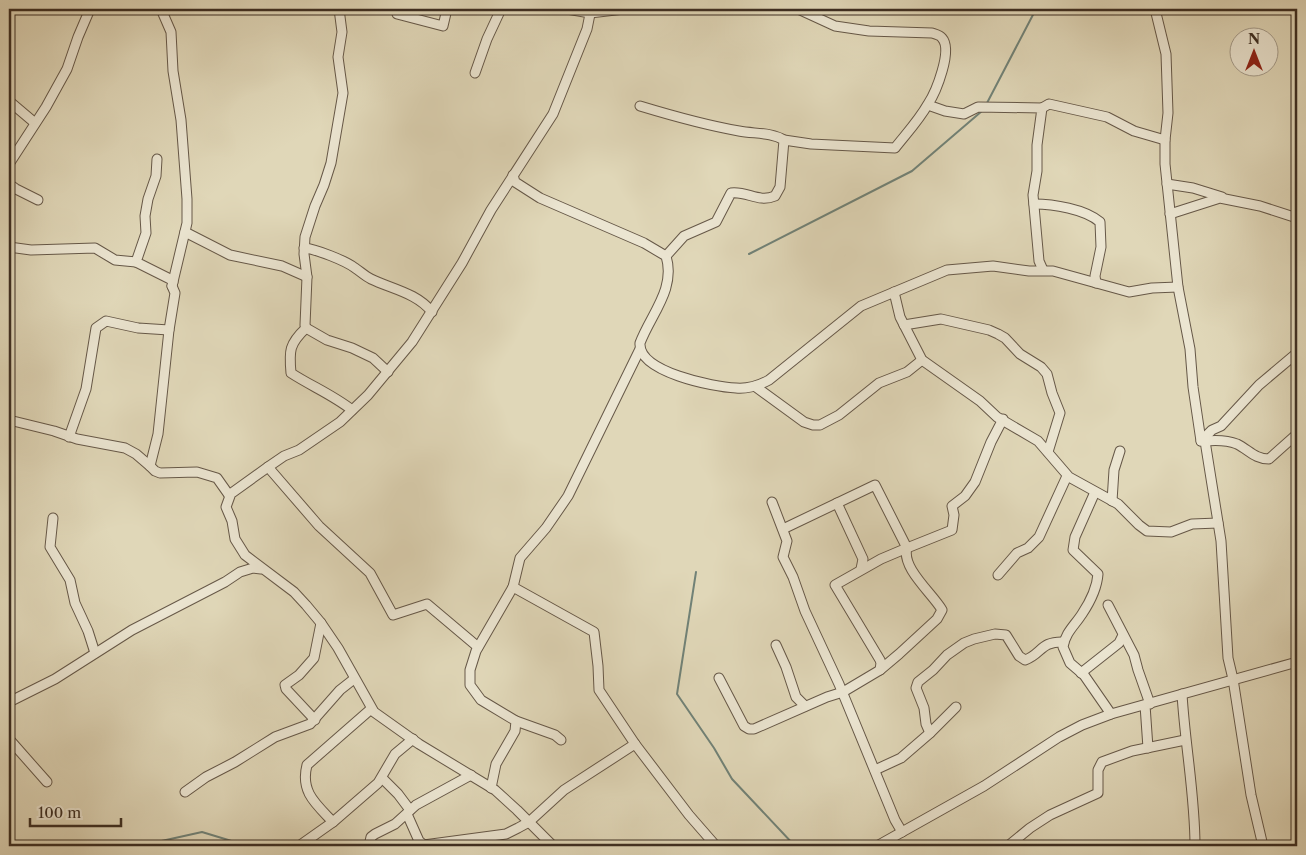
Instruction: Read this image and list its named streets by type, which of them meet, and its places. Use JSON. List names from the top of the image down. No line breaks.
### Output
{"scale_bar":"100 m","north":"top"}
